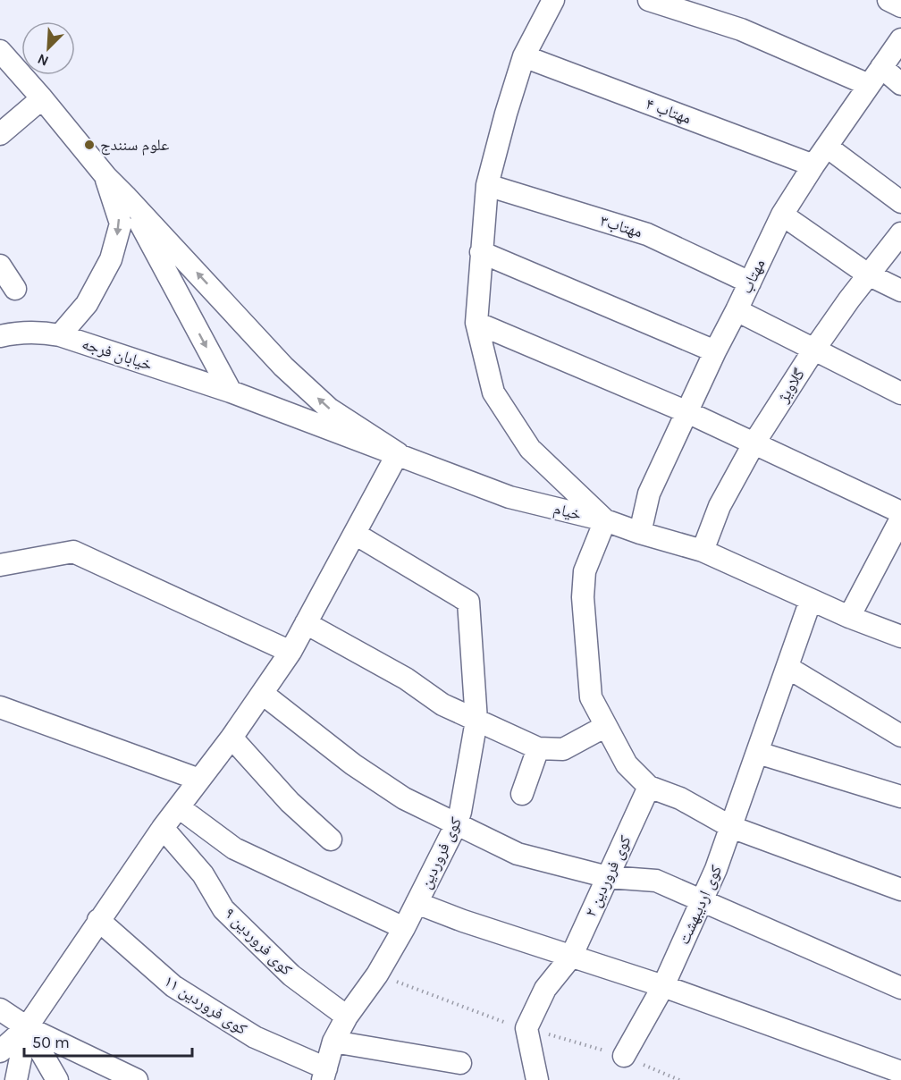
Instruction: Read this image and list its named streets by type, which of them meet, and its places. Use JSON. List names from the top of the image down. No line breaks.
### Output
{"streets":{"street":["مهتاب ۴","مهتاب۳","مهتاب","خیابان فرجه","گلاویژ","خیام","کوی فروردین","کوی فروردین ۲","کوی اردیبهشت","کوی فروردین ۹","کوی فروردین ۱۱"]},"crossings":[["مهتاب ۴","مهتاب"],["مهتاب۳","مهتاب"],["مهتاب","خیام"],["خیابان فرجه","خیام"],["گلاویژ","خیام"],["خیام","کوی اردیبهشت"],["کوی فروردین","کوی فروردین ۹"],["کوی فروردین","کوی فروردین ۱۱"]],"places":["علوم سنندج"],"scale_bar":"50 m","north":"bottom left"}
